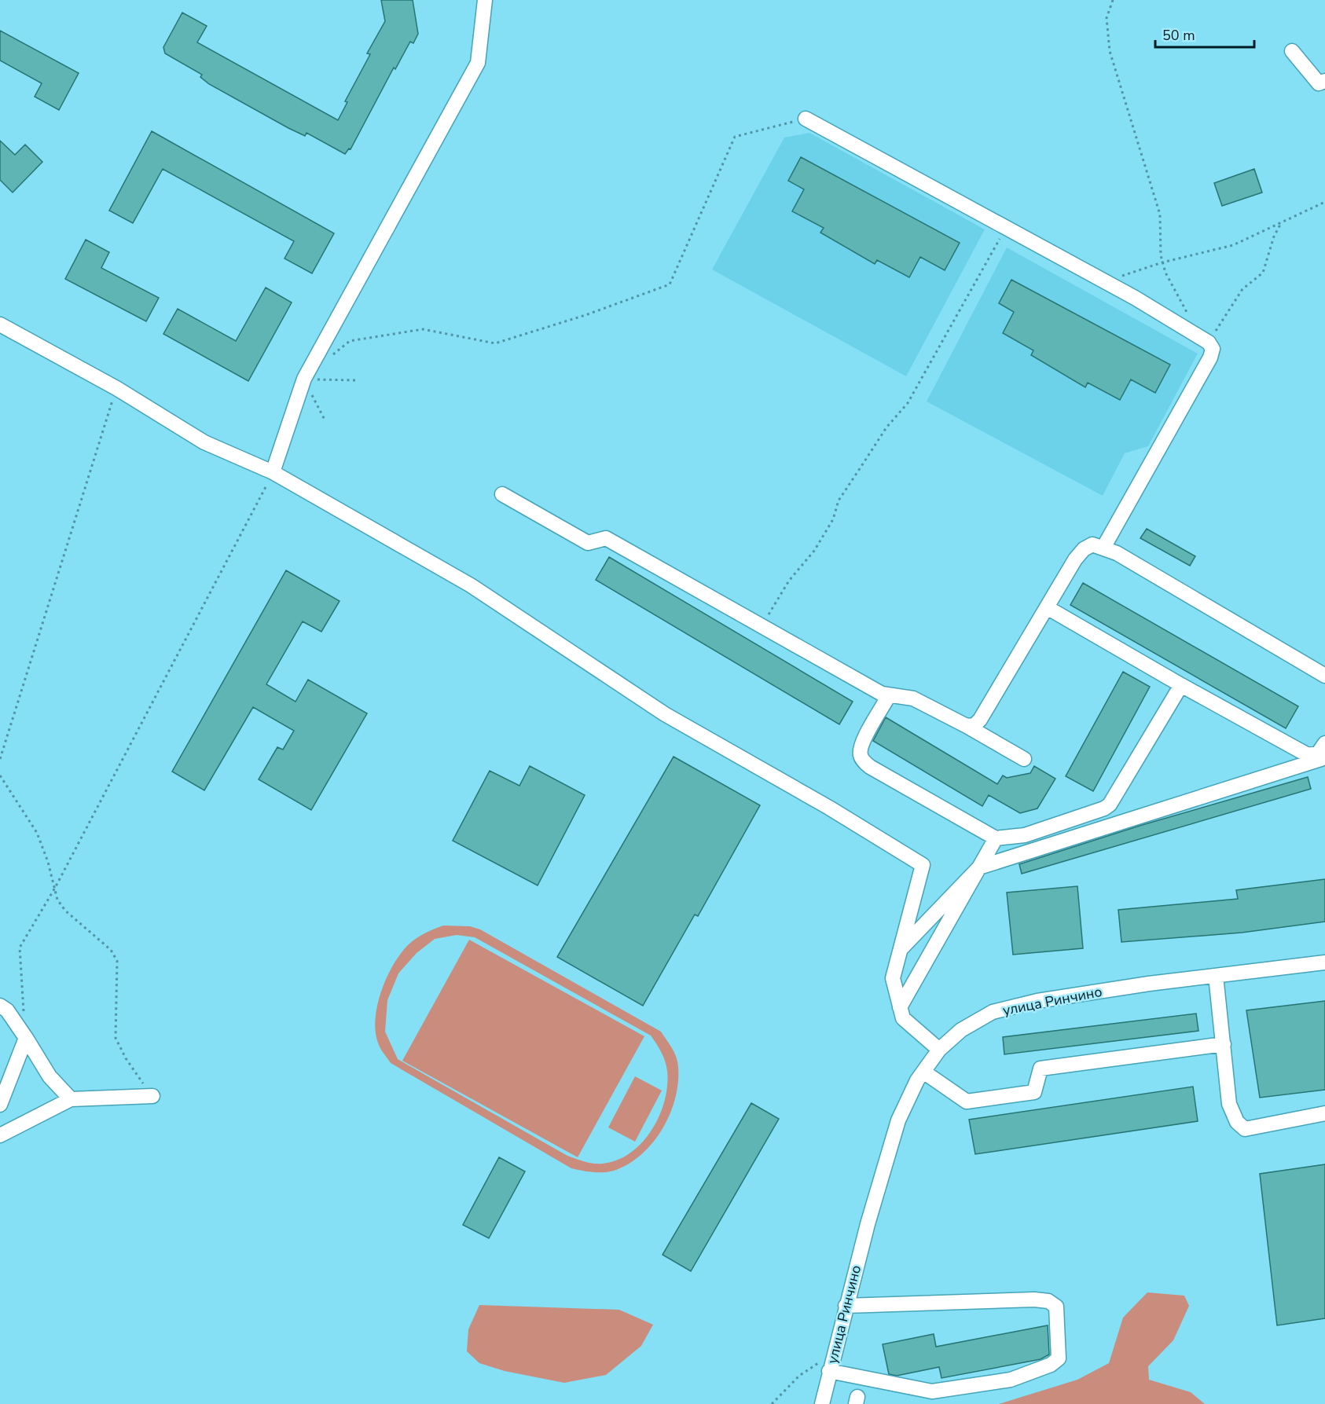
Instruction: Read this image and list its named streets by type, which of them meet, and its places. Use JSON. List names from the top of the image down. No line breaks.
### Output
{"streets":{"street":["улица Ринчино"]},"scale_bar":"50 m"}
